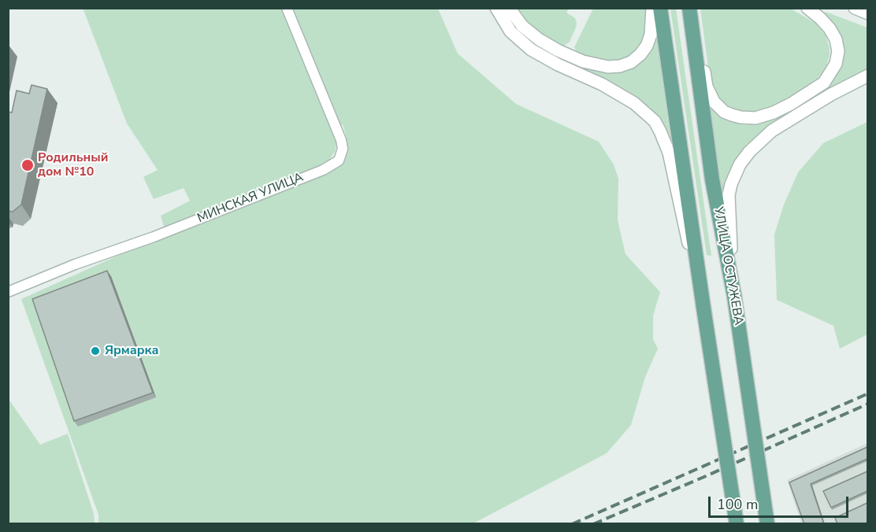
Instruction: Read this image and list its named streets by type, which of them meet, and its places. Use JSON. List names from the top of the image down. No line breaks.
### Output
{"streets":{"main road":["УЛИЦА ОСТУЖЕВА"],"street":["МИНСКАЯ УЛИЦА"]},"places":["Родильный дом №10","Ярмарка"],"scale_bar":"100 m"}
